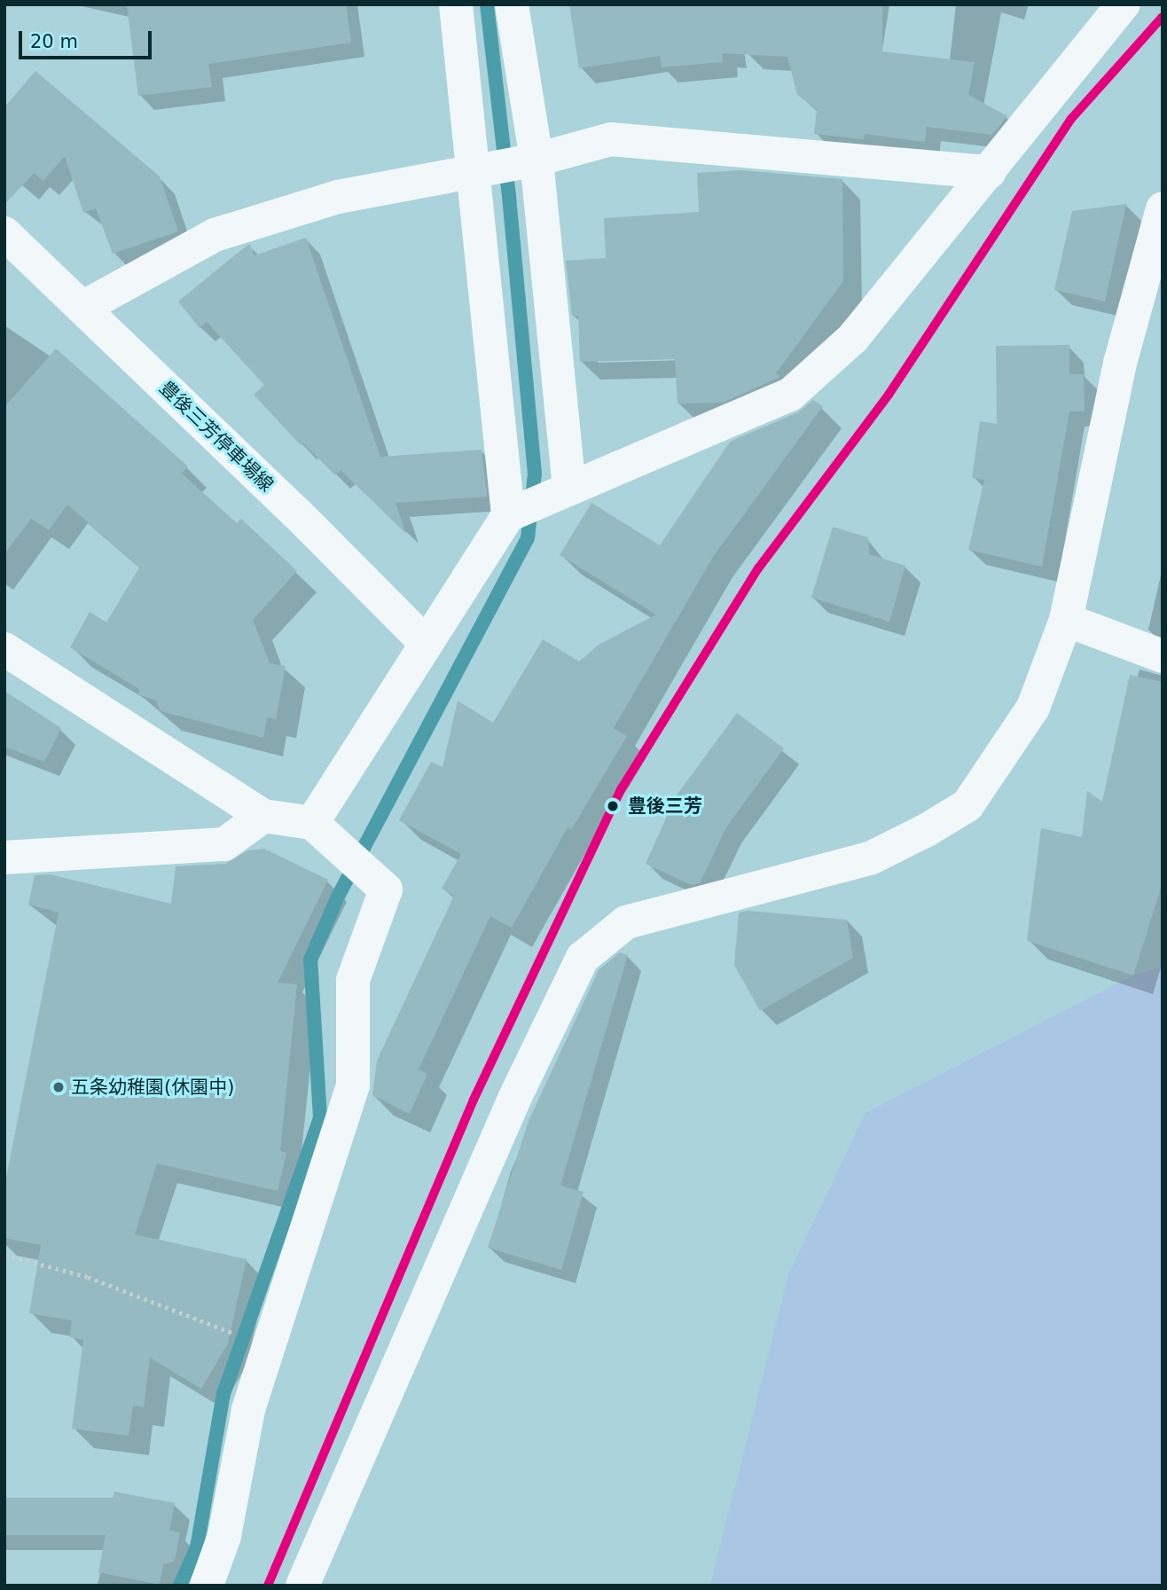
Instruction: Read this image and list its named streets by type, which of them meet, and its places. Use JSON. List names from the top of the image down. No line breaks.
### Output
{"streets":{"street":["豊後三芳停車場線"]},"places":["豊後三芳","五条幼稚園(休園中)"],"scale_bar":"20 m"}
